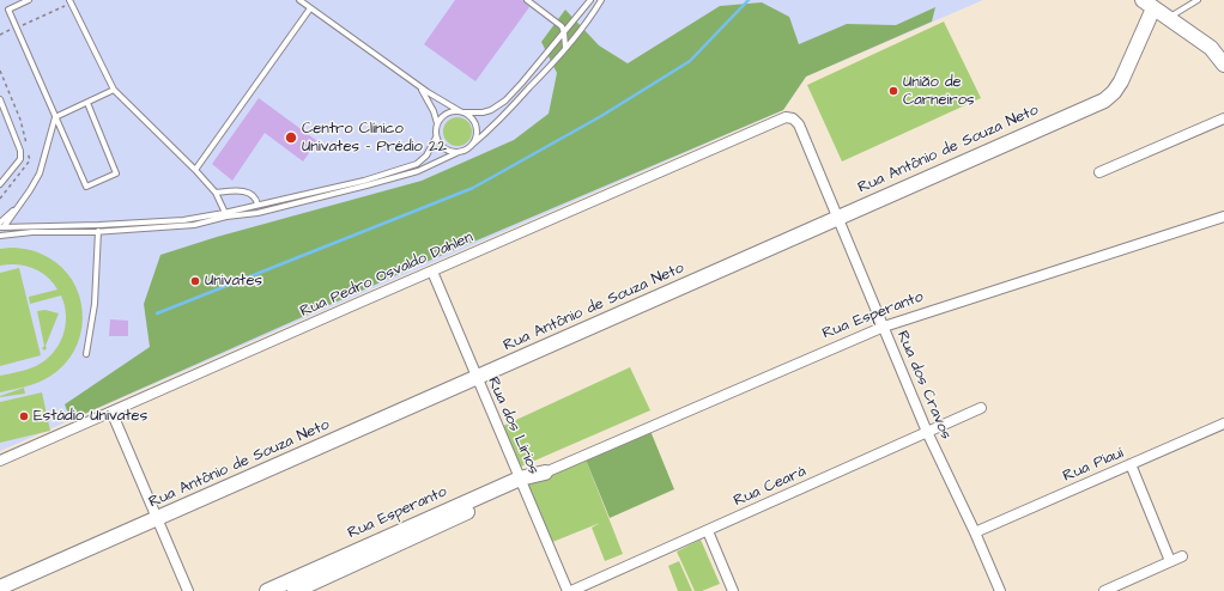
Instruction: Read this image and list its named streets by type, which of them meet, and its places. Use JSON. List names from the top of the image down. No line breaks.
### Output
{"streets":{"street":["Rua Antônio de Souza Neto","Rua Pedro Osvaldo Dahlen","Rua Esperanto","Rua dos Cravos","Rua dos Lírios","Rua Piauí","Rua Ceará"]},"crossings":[["Rua Antônio de Souza Neto","Rua dos Cravos"],["Rua Antônio de Souza Neto","Rua dos Lírios"],["Rua Pedro Osvaldo Dahlen","Rua dos Cravos"],["Rua Pedro Osvaldo Dahlen","Rua dos Lírios"],["Rua Esperanto","Rua dos Cravos"],["Rua Esperanto","Rua dos Lírios"],["Rua dos Cravos","Rua Piauí"],["Rua dos Cravos","Rua Ceará"]],"places":["União de Carneiros","Centro Clínico Univates - Prédio 22","Univates","Estádio Univates"]}
